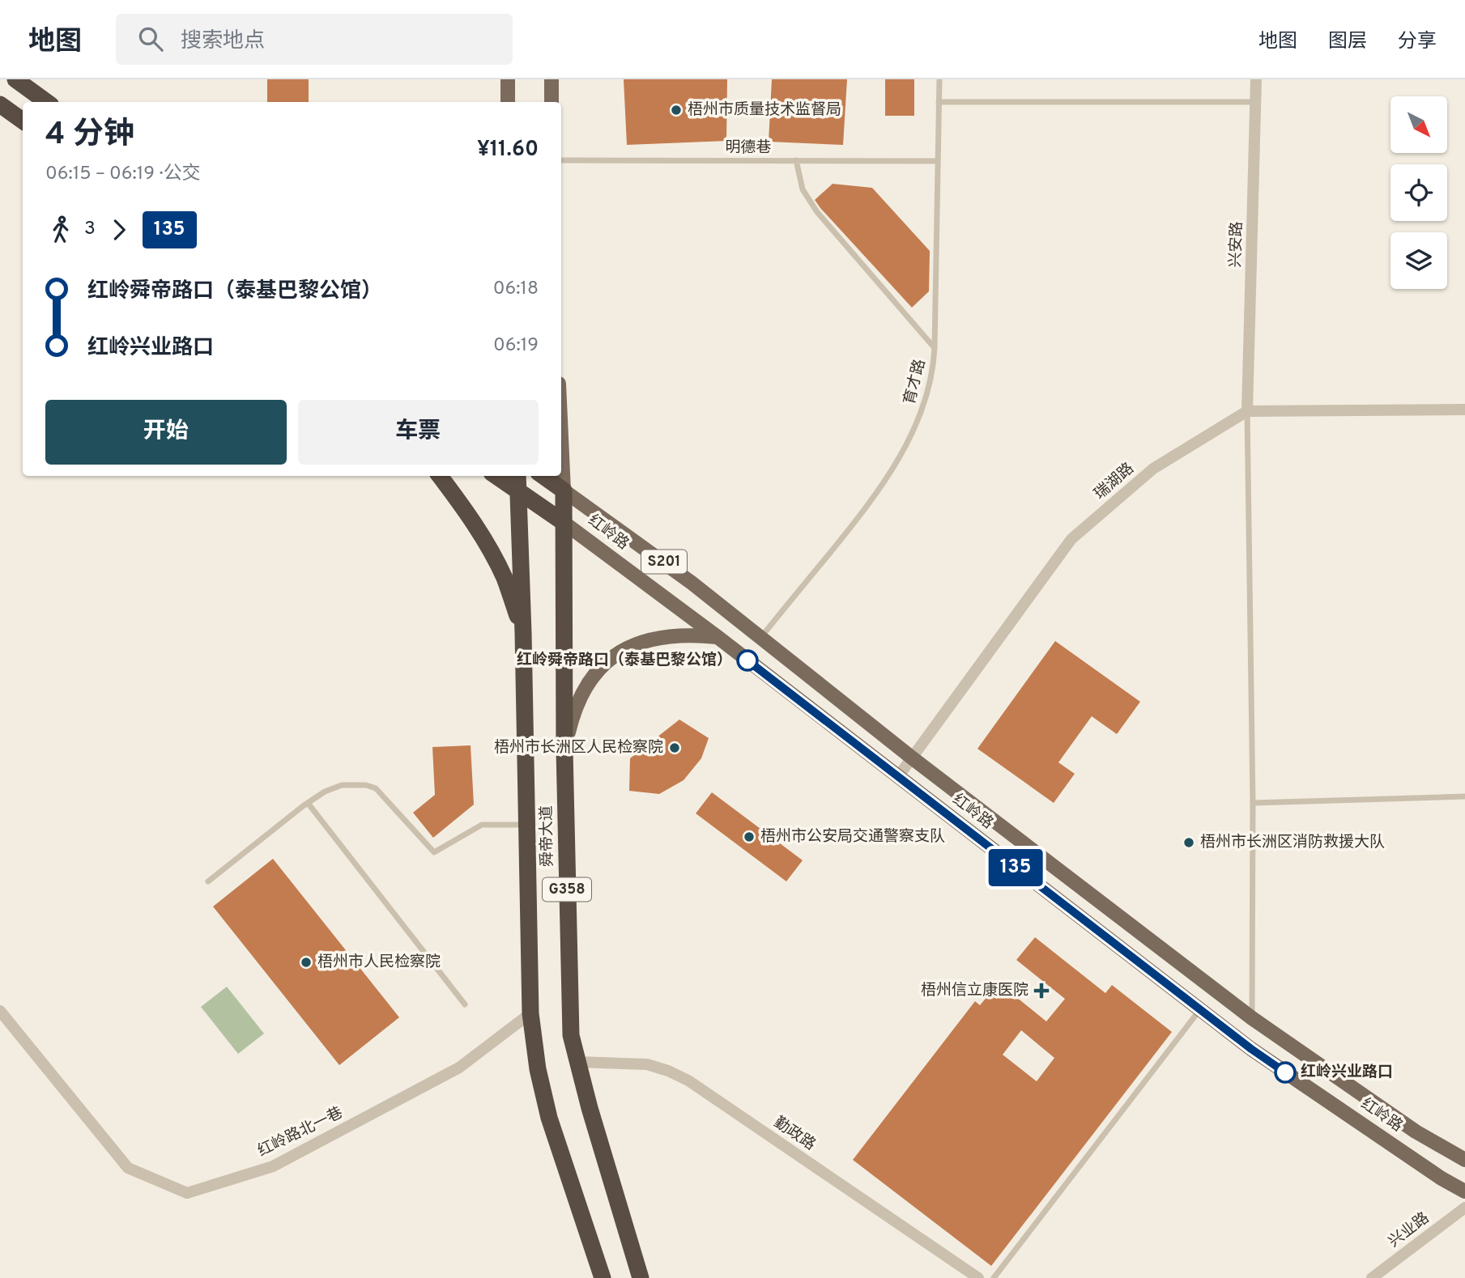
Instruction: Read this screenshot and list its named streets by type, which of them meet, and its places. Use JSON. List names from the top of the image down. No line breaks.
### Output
{"streets":{"highway":["红岭路","舜帝大道","G358"],"main road":["S201"],"street":["兴安路","瑞湖路","红岭路北一巷","勤政路","兴业路"],"lane":["明德巷","育才路"]},"crossings":[["明德巷","育才路"],["兴安路","瑞湖路"],["育才路","红岭路"],["瑞湖路","红岭路"],["红岭路","舜帝大道"],["红岭路","G358"],["舜帝大道","G358"],["舜帝大道","红岭路北一巷"],["舜帝大道","勤政路"]],"places":{"other":["梧州市质量技术监督局","红岭舜帝路口（泰基巴黎公馆）","梧州市长洲区人民检察院","梧州市公安局交通警察支队","梧州市长洲区消防救援大队","梧州市人民检察院","红岭兴业路口"],"health":["梧州信立康医院"]},"lines":["bus line 135"],"north":"bottom right","page":{"header":"地图","search":"搜索地点","nav":["地图","图层","分享"],"on_map":"135","heading":["4 分钟","06:15 – 06:19 · 公交","¥11.60"],"legs":["3","135"],"list":[{"name":"红岭舜帝路口（泰基巴黎公馆）","value":"06:18"},{"name":"红岭兴业路口","value":"06:19"}],"buttons":["开始","车票"]}}
